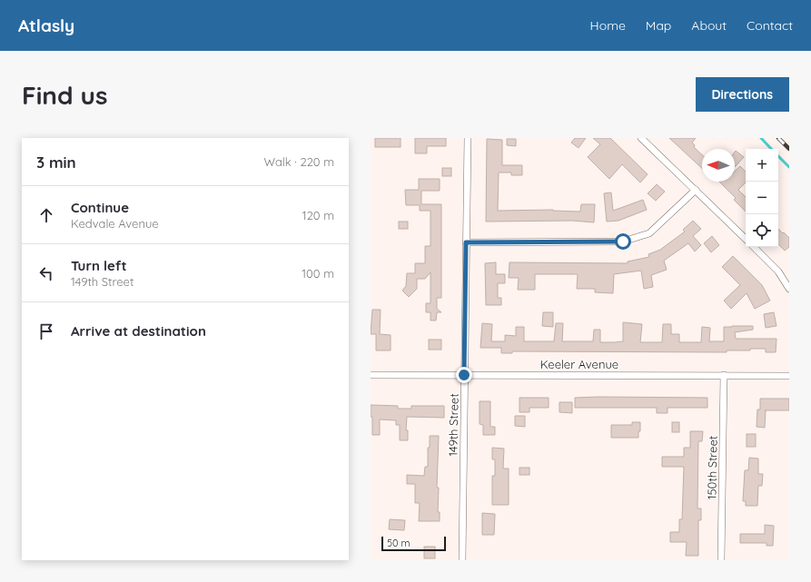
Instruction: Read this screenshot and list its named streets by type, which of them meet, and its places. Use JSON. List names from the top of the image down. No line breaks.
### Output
{"streets":{"street":["Keeler Avenue","149th Street","150th Street"]},"crossings":[["Keeler Avenue","149th Street"],["Keeler Avenue","150th Street"]],"scale_bar":"50 m","north":"left","page":{"header":"Atlasly","nav":["Home","Map","About","Contact"],"buttons":"Directions","title":"Find us","heading":["3 min","Walk · 220 m"],"map_buttons":["+","−"],"list":[["Continue","Kedvale Avenue","120 m"],["Turn left","149th Street","100 m"],"Arrive at destination"],"scale":"50 m"}}
